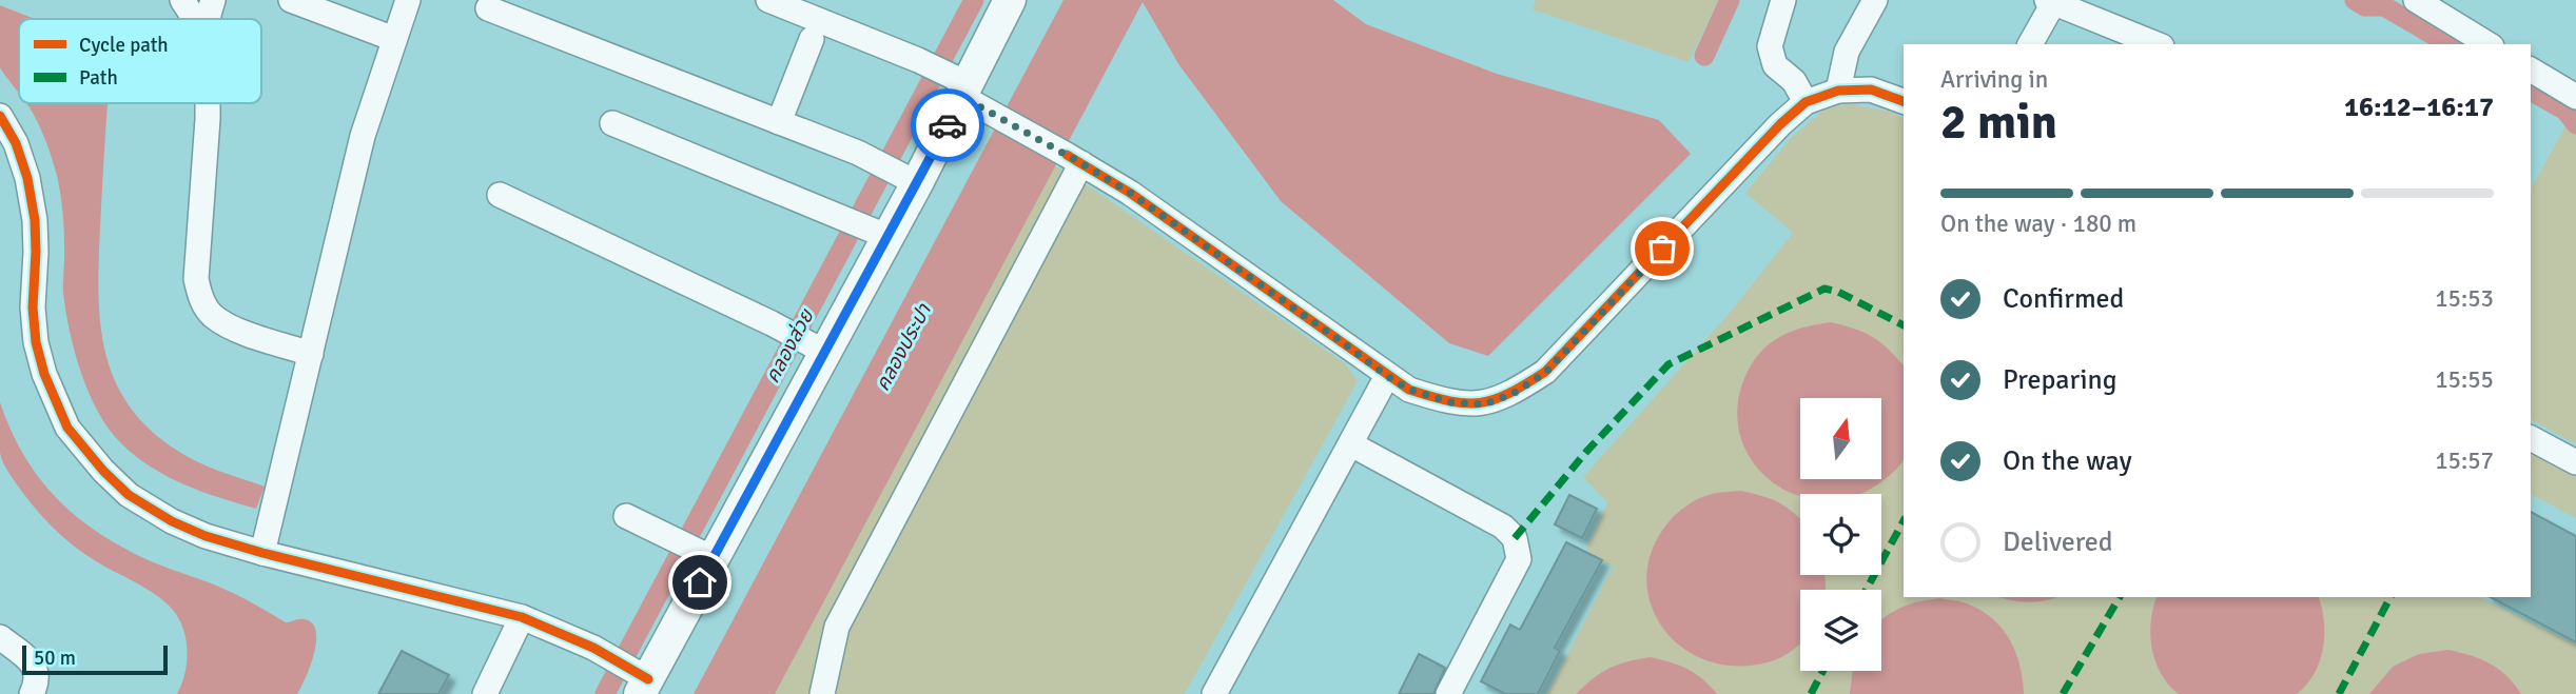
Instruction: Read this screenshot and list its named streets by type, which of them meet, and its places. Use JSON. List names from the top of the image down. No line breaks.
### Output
{"water":["คลองส่วย","คลองประปา"],"legend":["Cycle path","Path"],"scale_bar":"50 m","north":"top","page":{"heading":["2 min","Arriving in","16:12–16:17"],"bar":"On the way · 180 m","list":[["Confirmed","15:53"],["Preparing","15:55"],["On the way","15:57"],"Delivered"],"scale":"50 m"}}
